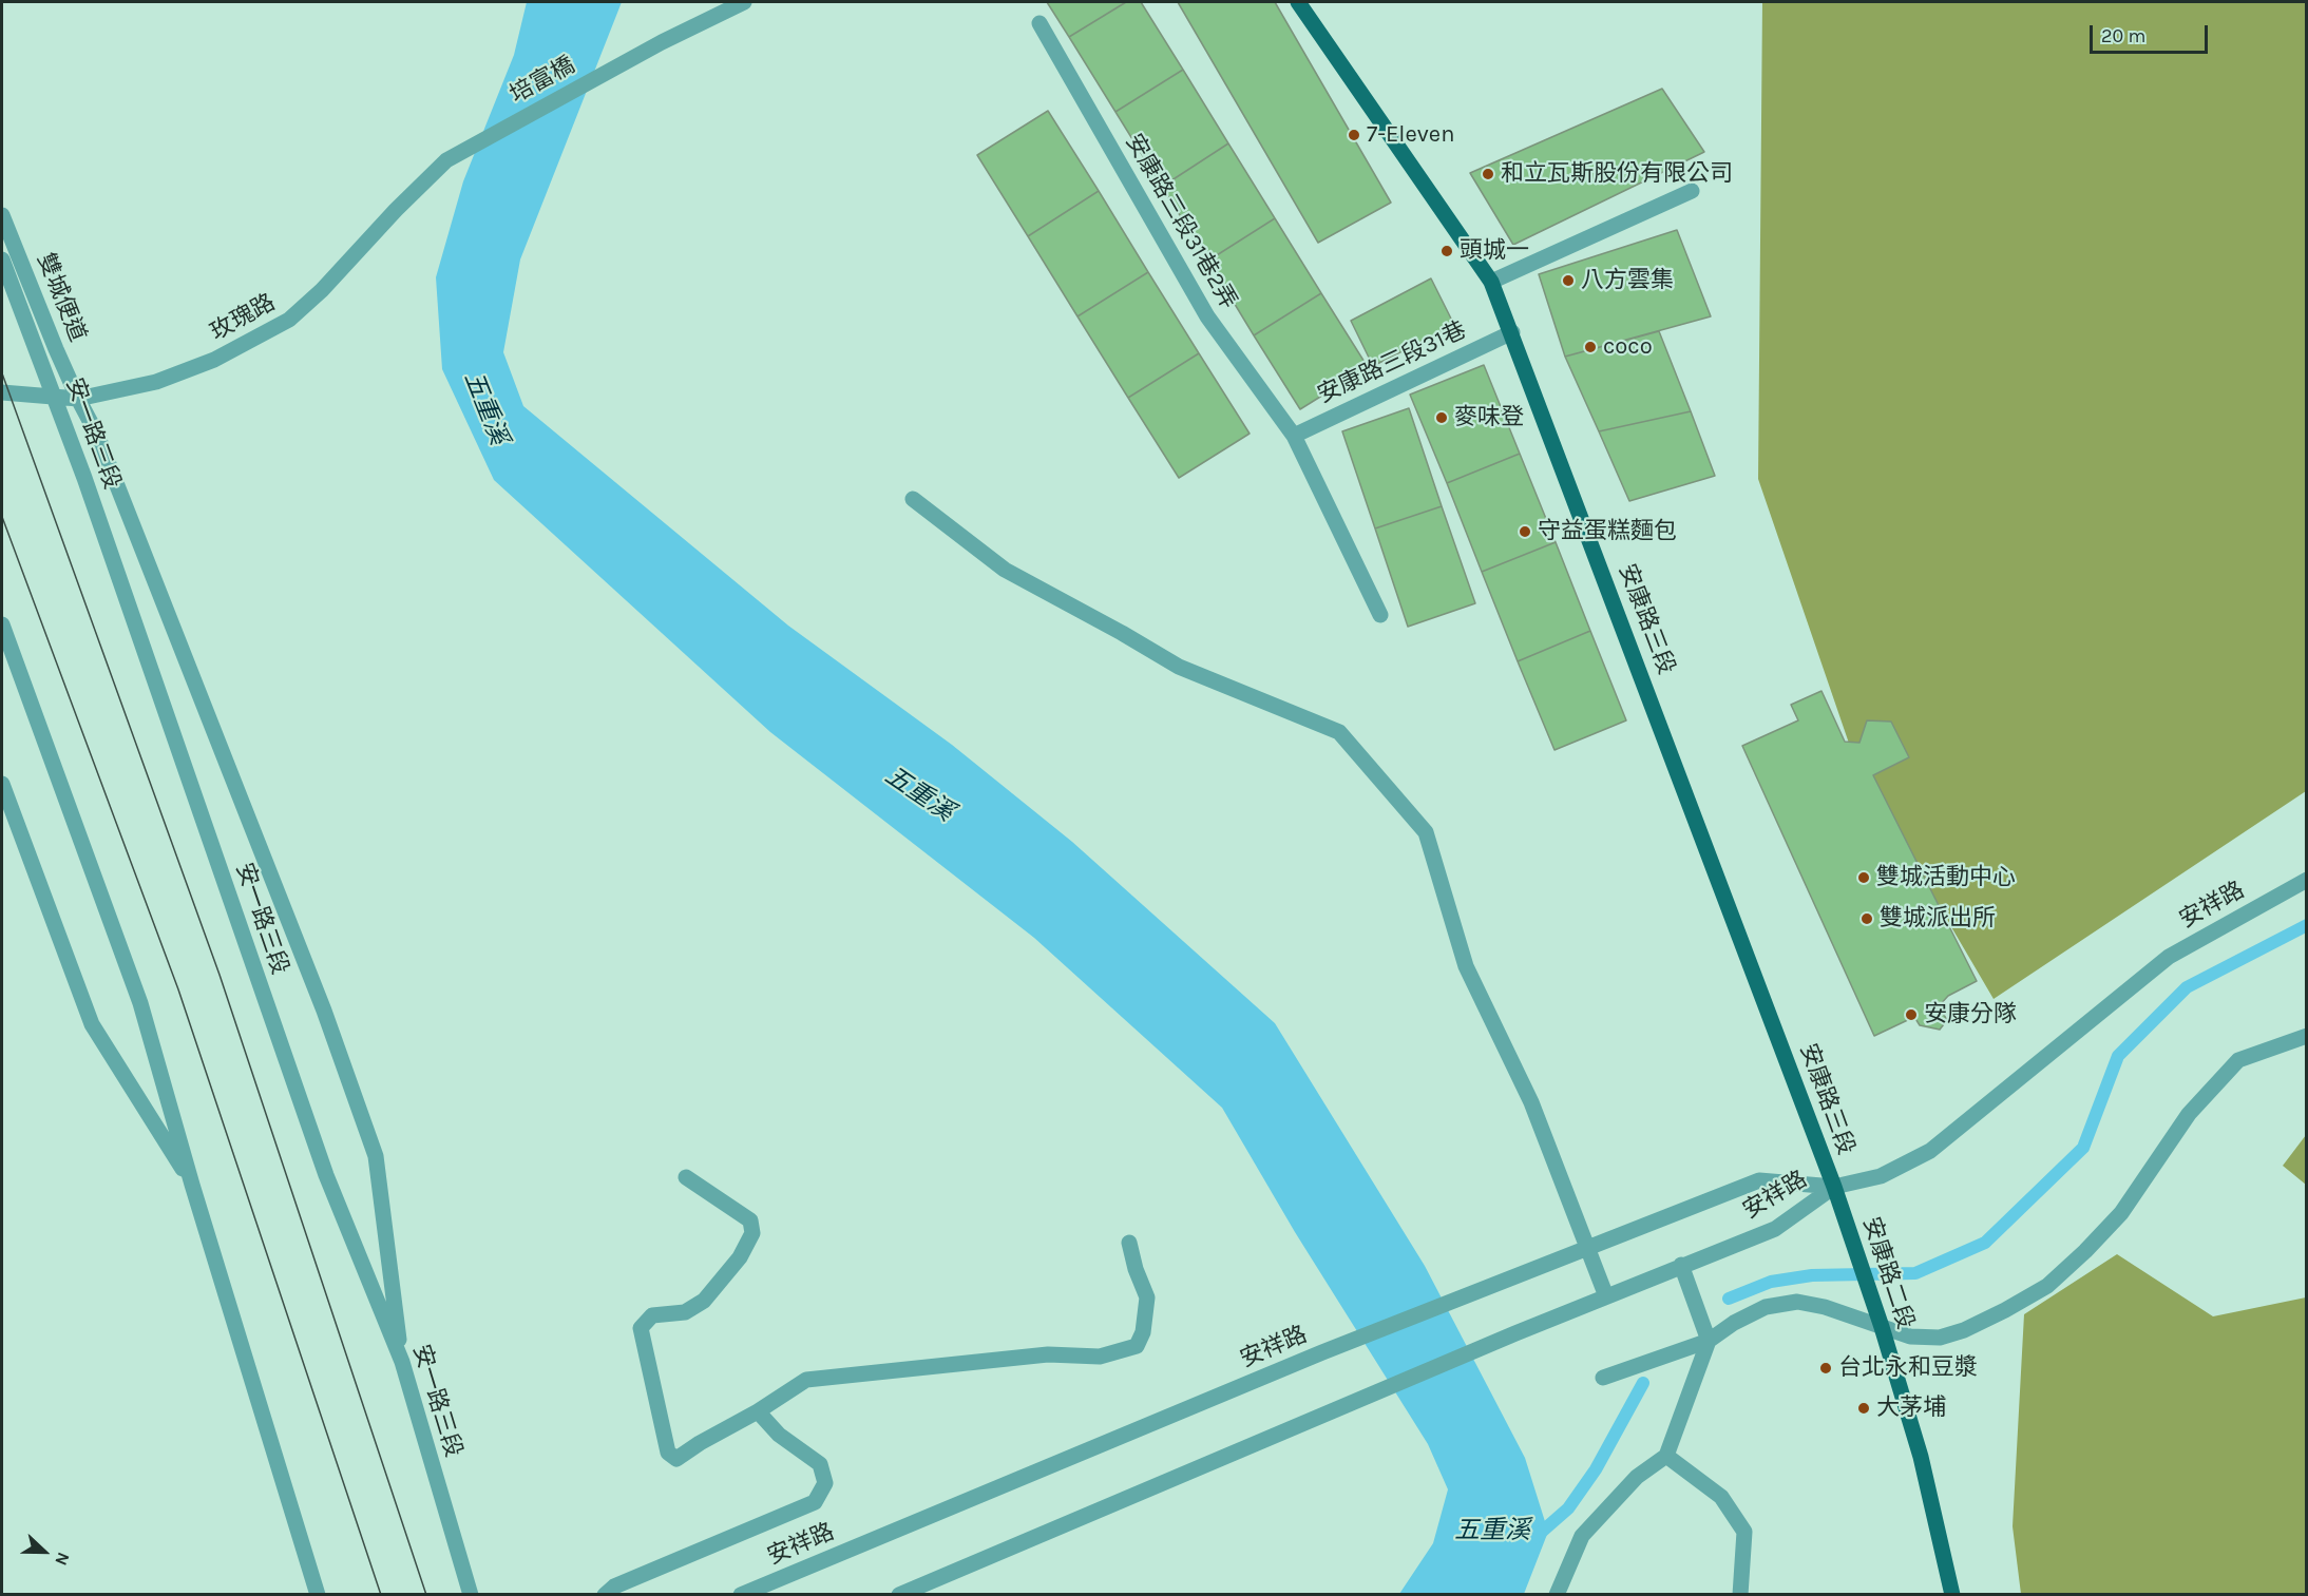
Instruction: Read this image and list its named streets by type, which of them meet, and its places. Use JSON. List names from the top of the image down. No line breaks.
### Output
{"streets":{"main road":["安康路三段","安康路二段"],"street":["培富橋","安康路三段31巷2弄","雙城便道","玫瑰路","安康路三段31巷","安一路三段","安祥路"]},"crossings":[["培富橋","玫瑰路"],["安康路三段31巷2弄","安康路三段31巷"],["雙城便道","玫瑰路"],["雙城便道","安一路三段"],["安康路三段31巷","安康路三段"],["安康路三段","安祥路"],["安康路三段","安康路二段"],["安祥路","安康路二段"]],"water":["五重溪"],"places":["7-Eleven","和立瓦斯股份有限公司","頭城一","八方雲集","coco","麥味登","守益蛋糕麵包","雙城活動中心","雙城派出所","安康分隊","台北永和豆漿","大茅埔"],"scale_bar":"20 m","north":"right"}
